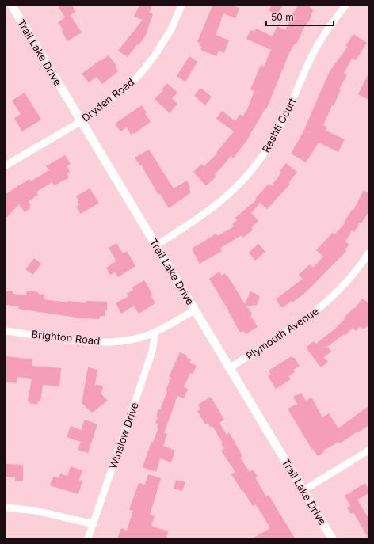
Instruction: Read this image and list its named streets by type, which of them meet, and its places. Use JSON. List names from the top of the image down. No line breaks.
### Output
{"streets":{"street":["Trail Lake Drive","Dryden Road","Rashti Court","Plymouth Avenue","Brighton Road","Winslow Drive"]},"crossings":[["Trail Lake Drive","Dryden Road"],["Trail Lake Drive","Rashti Court"],["Trail Lake Drive","Plymouth Avenue"],["Trail Lake Drive","Brighton Road"],["Brighton Road","Winslow Drive"]],"scale_bar":"50 m"}
